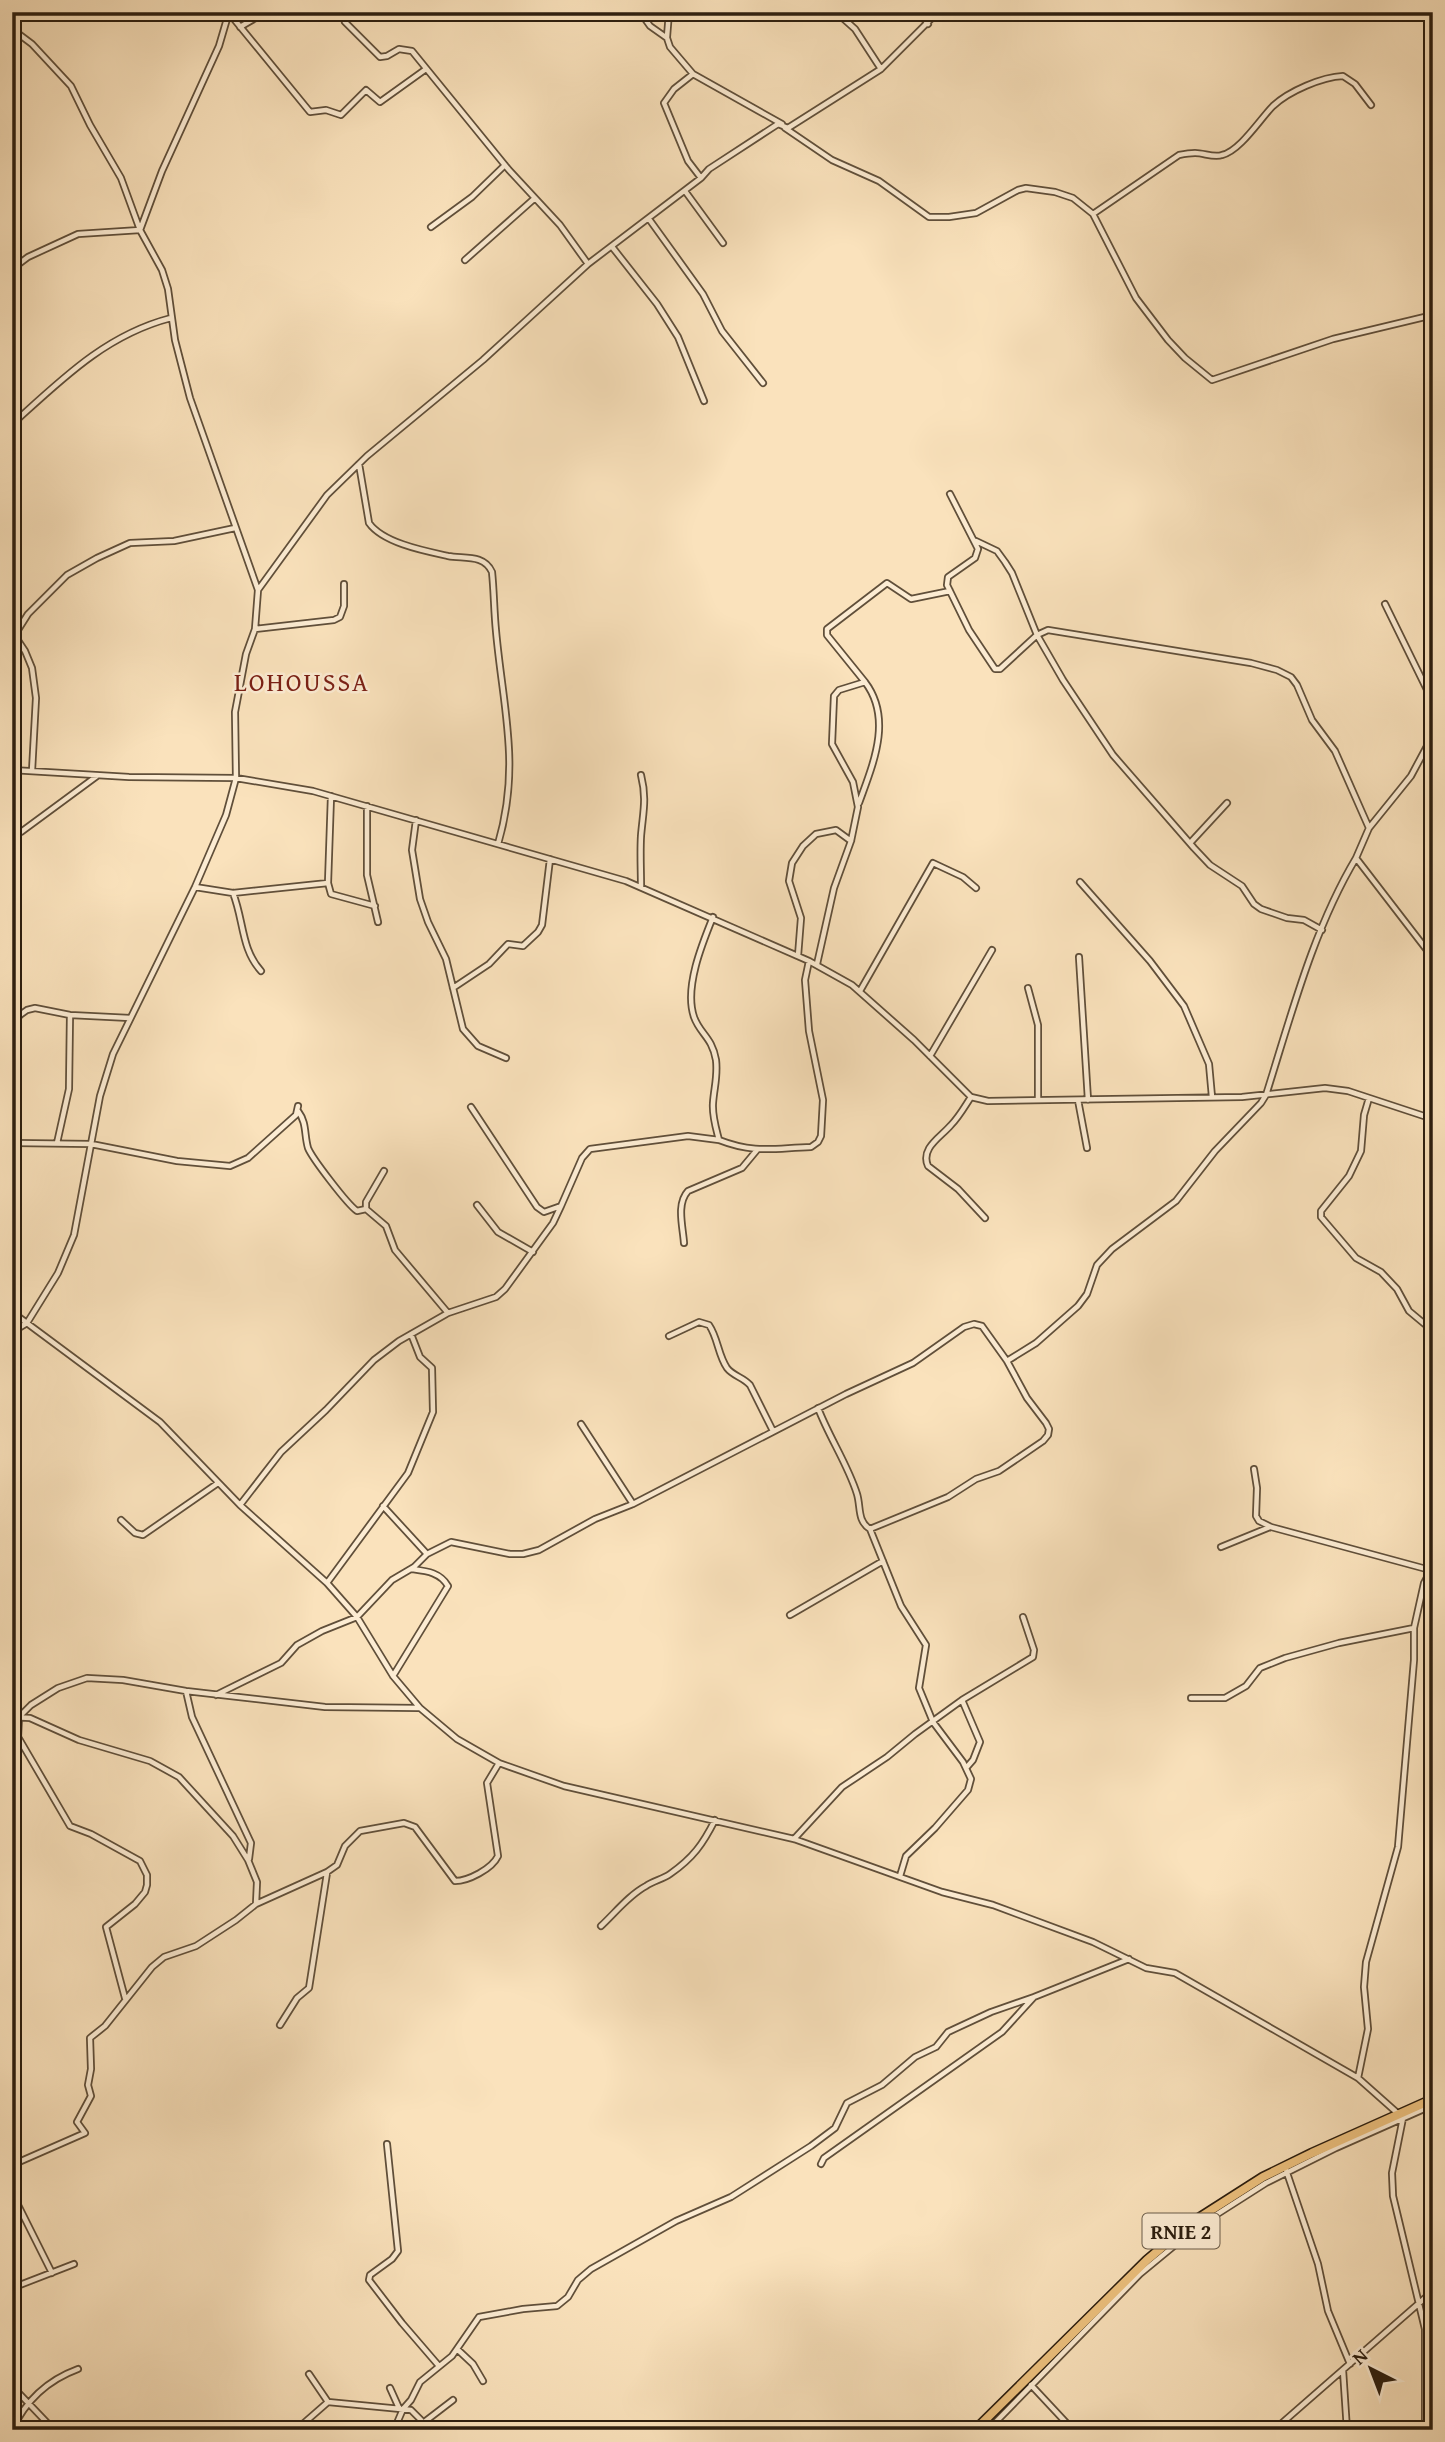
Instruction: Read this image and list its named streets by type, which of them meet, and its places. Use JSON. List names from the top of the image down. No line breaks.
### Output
{"streets":{"highway":["RNIE 2"]},"districts":["LOHOUSSA"],"north":"top left"}
